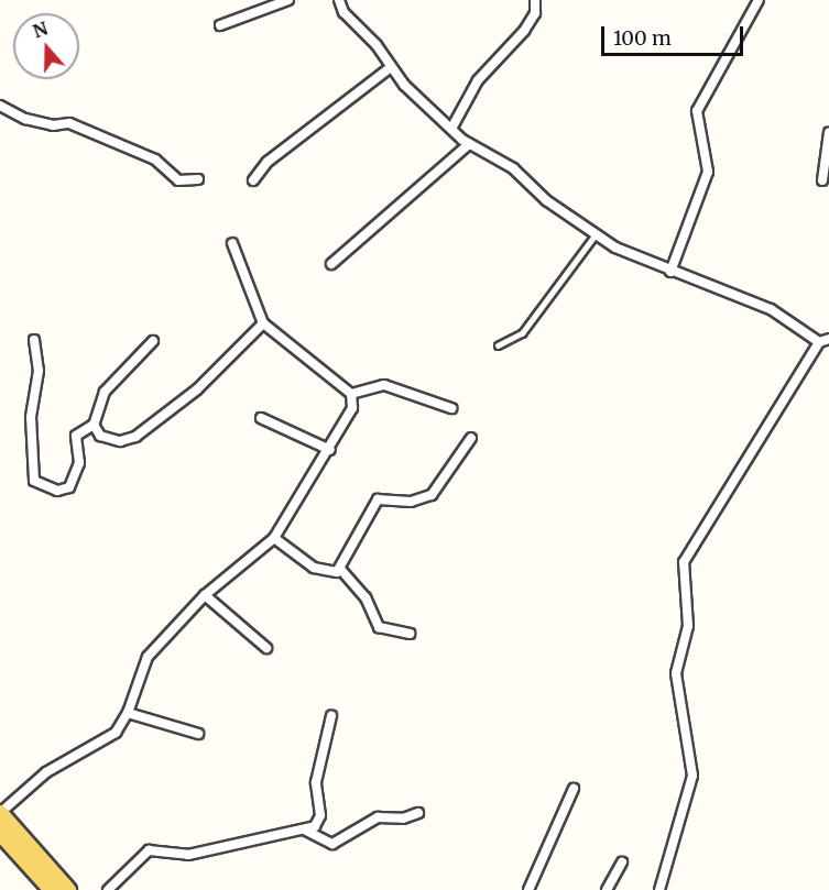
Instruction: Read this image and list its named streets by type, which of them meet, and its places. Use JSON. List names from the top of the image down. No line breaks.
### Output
{"scale_bar":"100 m","north":"top"}
